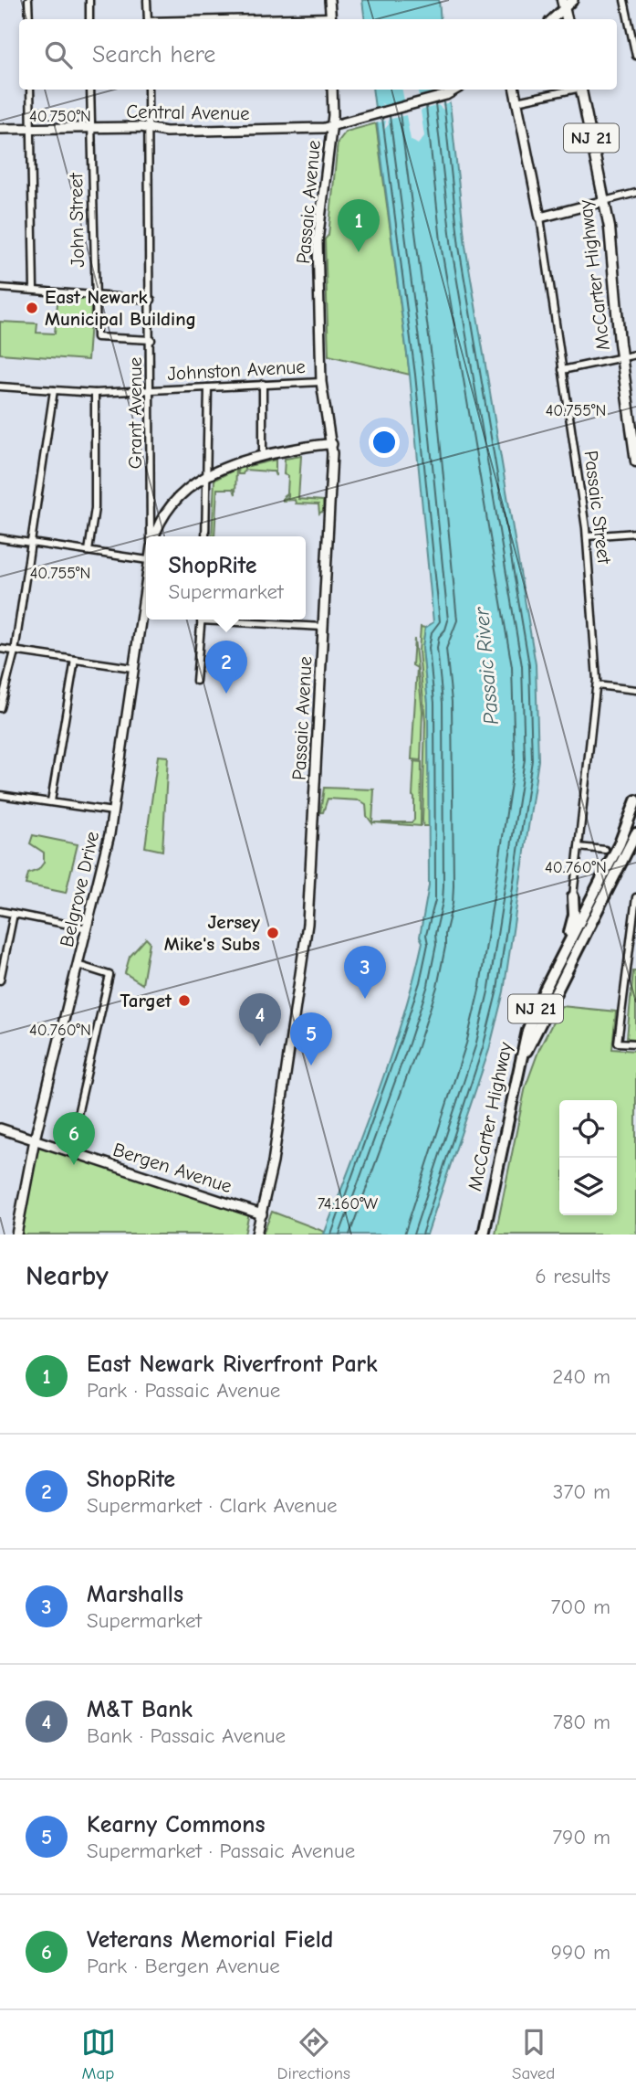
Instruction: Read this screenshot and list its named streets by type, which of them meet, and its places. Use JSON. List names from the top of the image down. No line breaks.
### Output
{"streets":{"highway":["NJ 21","McCarter Highway"],"main road":["Central Avenue","Passaic Avenue","Passaic Street","Belgrove Drive","Bergen Avenue"],"street":["John Street","Johnston Avenue","Grant Avenue"]},"crossings":[["Central Avenue","Passaic Avenue"],["Central Avenue","John Street"],["Central Avenue","Grant Avenue"],["Passaic Avenue","Johnston Avenue"],["Passaic Avenue","Bergen Avenue"],["John Street","Grant Avenue"],["Johnston Avenue","Grant Avenue"],["Belgrove Drive","Bergen Avenue"]],"water":["Passaic River"],"places":["East Newark Municipal Building","Jersey Mike's Subs","Target"],"page":{"search":"Search here","pins":["1","2","3","4","5","6"],"popup":["ShopRite","Supermarket"],"heading":["Nearby","6 results"],"list":[{"mark":"1","name":"East Newark Riverfront Park","note":"Park · Passaic Avenue","value":"240 m"},{"mark":"2","name":"ShopRite","note":"Supermarket · Clark Avenue","value":"370 m"},{"mark":"3","name":"Marshalls","note":"Supermarket","value":"700 m"},{"mark":"4","name":"M&T Bank","note":"Bank · Passaic Avenue","value":"780 m"},{"mark":"5","name":"Kearny Commons","note":"Supermarket · Passaic Avenue","value":"790 m"},{"mark":"6","name":"Veterans Memorial Field","note":"Park · Bergen Avenue","value":"990 m"}],"nav":["Map","Directions","Saved"]},"coordinates":["40.750°N","40.755°N","40.760°N","74.160°W"]}
